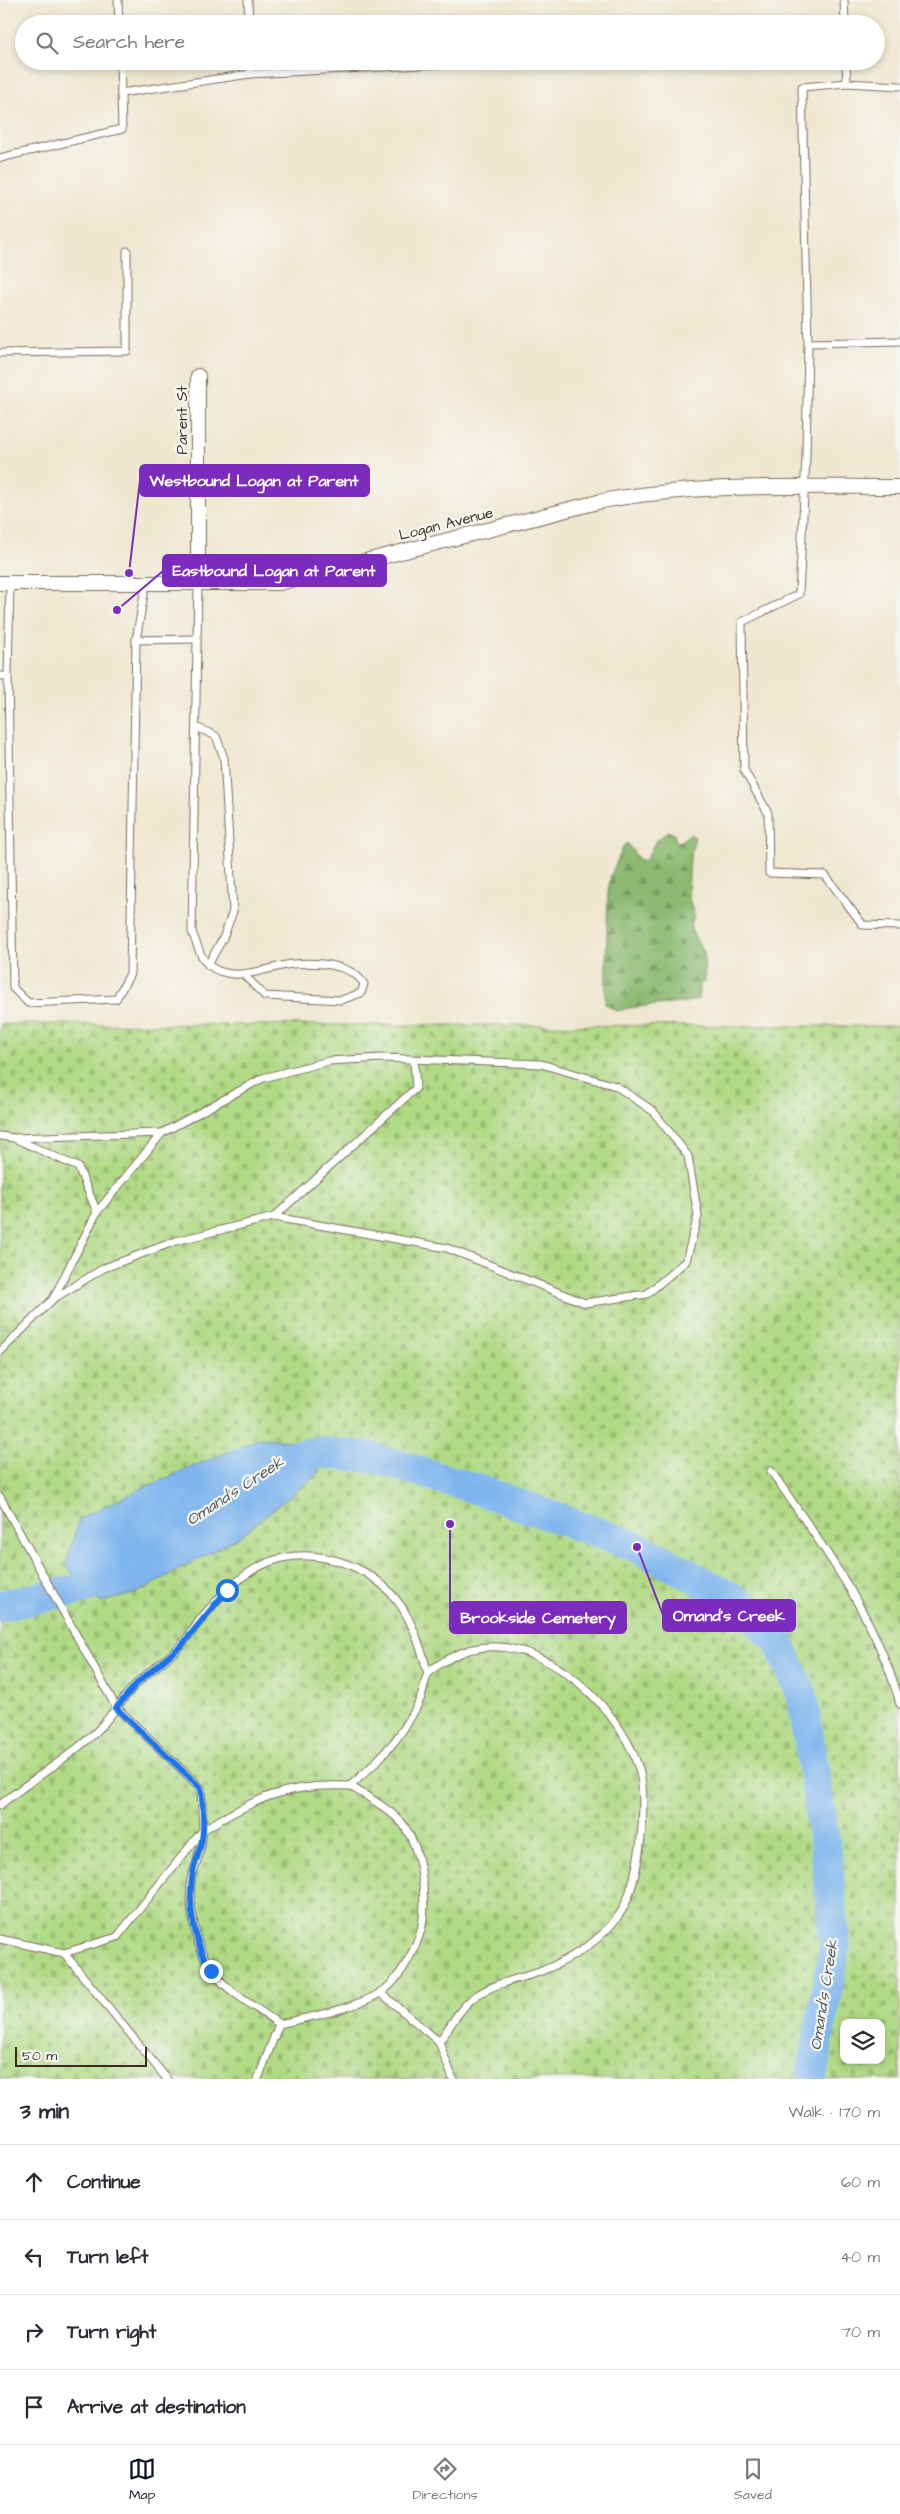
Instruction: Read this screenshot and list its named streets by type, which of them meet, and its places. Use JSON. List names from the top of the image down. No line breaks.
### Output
{"streets":{"street":["Parent St","Logan Avenue"]},"crossings":[["Parent St","Logan Avenue"]],"water":["Omand's Creek"],"places":["Westbound Logan at Parent","Eastbound Logan at Parent","Brookside Cemetery","Omand's Creek"],"scale_bar":"50 m","page":{"search":"Search here","scale":"50 m","heading":["3 min","Walk · 170 m"],"list":[["Continue","60 m"],["Turn left","40 m"],["Turn right","70 m"],"Arrive at destination"],"nav":["Map","Directions","Saved"]}}
